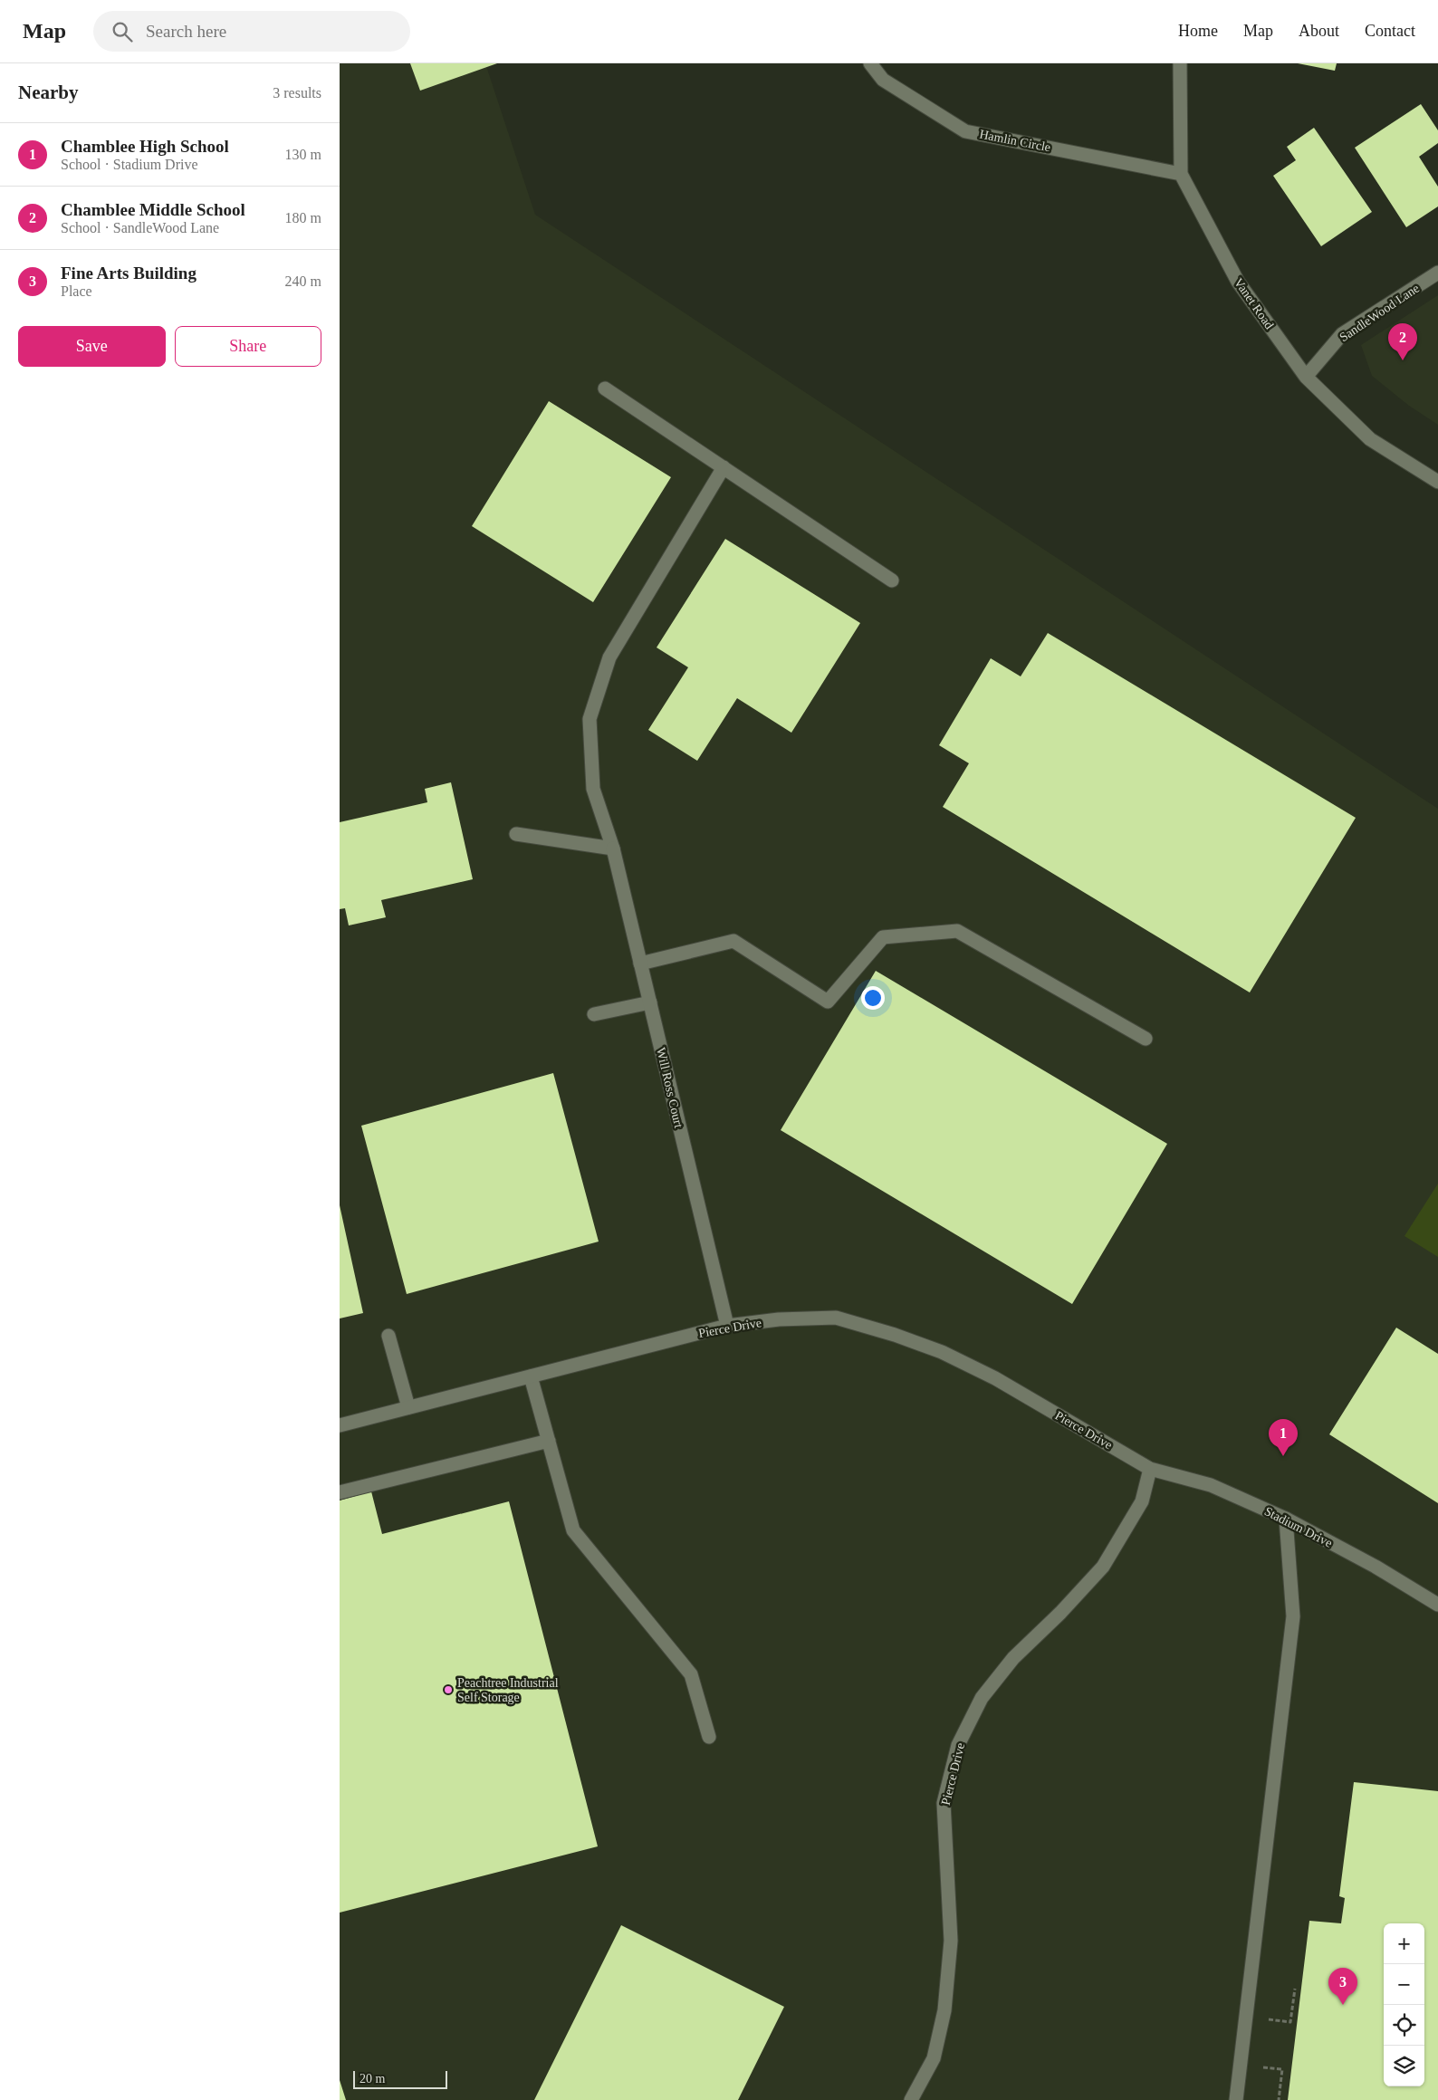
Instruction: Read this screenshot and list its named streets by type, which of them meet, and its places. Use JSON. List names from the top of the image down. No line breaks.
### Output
{"streets":{"street":["Hamlin Circle","Vanet Road","SandleWood Lane","Will Ross Court","Pierce Drive","Stadium Drive"]},"crossings":[["Hamlin Circle","Vanet Road"],["Vanet Road","SandleWood Lane"],["Will Ross Court","Pierce Drive"],["Pierce Drive","Stadium Drive"]],"places":["Peachtree Industrial Self Storage"],"scale_bar":"20 m","page":{"header":"Map","search":"Search here","nav":["Home","Map","About","Contact"],"heading":["Nearby","3 results"],"list":[{"mark":"1","name":"Chamblee High School","note":"School · Stadium Drive","value":"130 m"},{"mark":"2","name":"Chamblee Middle School","note":"School · SandleWood Lane","value":"180 m"},{"mark":"3","name":"Fine Arts Building","note":"Place","value":"240 m"}],"buttons":["Save","Share"],"pins":["2","1","3"],"map_buttons":["+","−"],"scale":"20 m"}}
